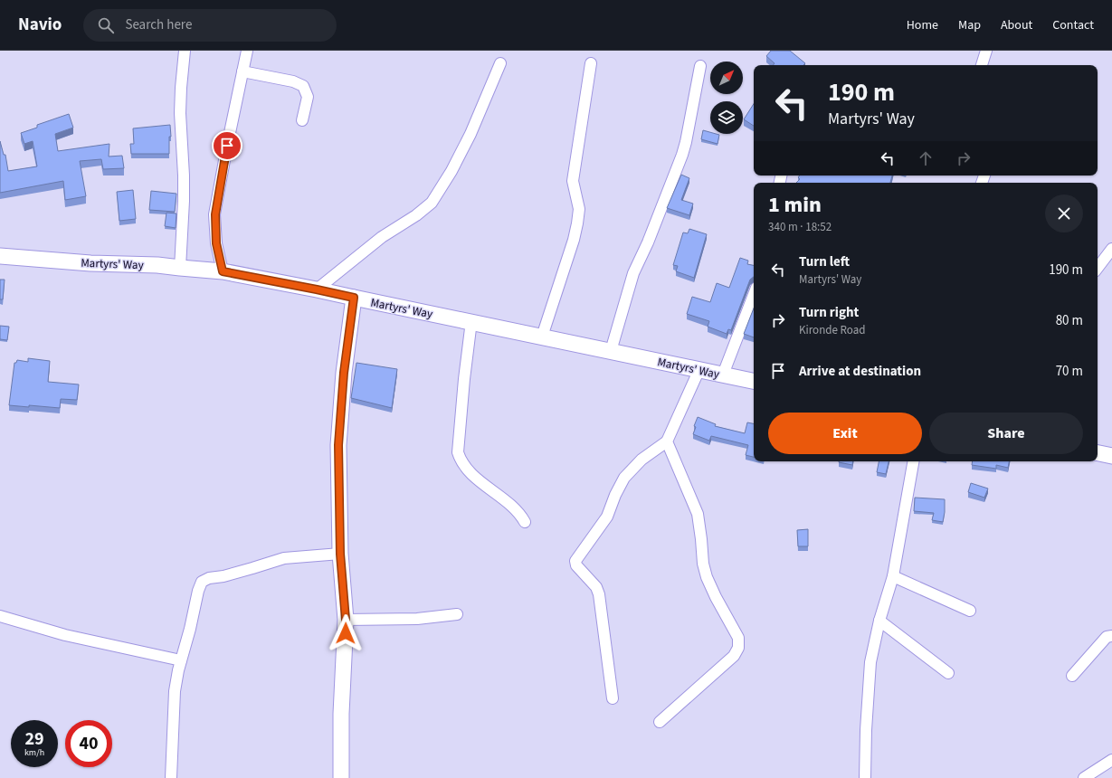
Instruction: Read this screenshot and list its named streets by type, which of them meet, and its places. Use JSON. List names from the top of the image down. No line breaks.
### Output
{"streets":{"main road":["Martyrs' Way"]},"north":"top right","page":{"header":"Navio","search":"Search here","nav":["Home","Map","About","Contact"],"turn":["190 m","Martyrs' Way"],"heading":["1 min","340 m · 18:52"],"list":[{"name":"Turn left","note":"Martyrs' Way","value":"190 m"},{"name":"Turn right","note":"Kironde Road","value":"80 m"},{"name":"Arrive at destination","value":"70 m"}],"buttons":["Exit","Share"],"speed":"29 km/h","limit":"40"}}
